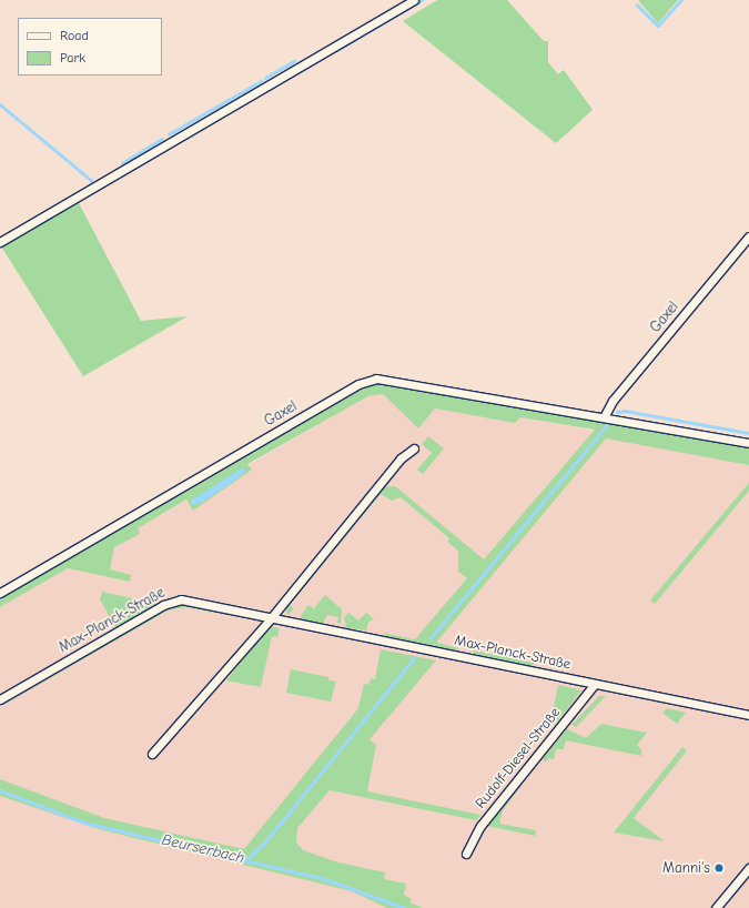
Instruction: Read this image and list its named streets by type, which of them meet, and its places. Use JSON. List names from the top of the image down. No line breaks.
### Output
{"streets":{"street":["Gaxel","Max-Planck-Straße","Rudolf-Diesel-Straße"]},"crossings":[["Max-Planck-Straße","Rudolf-Diesel-Straße"]],"water":["Beurserbach"],"places":["Manni's"],"legend":["Road","Park"]}
